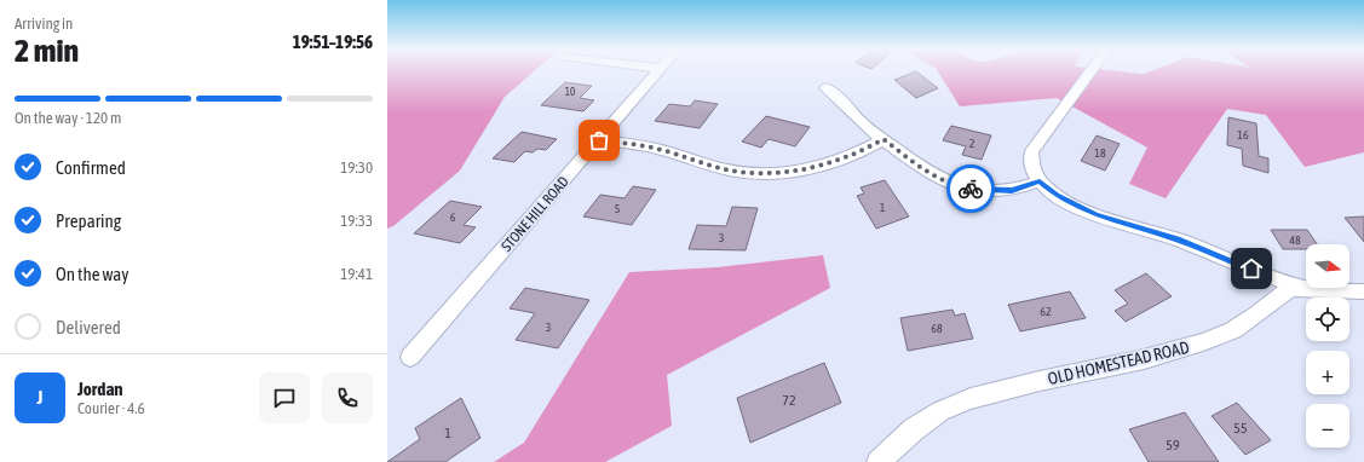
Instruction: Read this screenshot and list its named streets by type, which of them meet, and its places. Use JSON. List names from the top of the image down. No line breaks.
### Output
{"streets":{"street":["STONE HILL ROAD","OLD HOMESTEAD ROAD"]},"house_numbers":["10","16","2","18","1","5","6","3","48","62","3","68","72","55","1","59"],"north":"right","page":{"heading":["2 min","Arriving in","19:51–19:56"],"panel":["Jordan","Courier · 4.6"],"bar":"On the way · 120 m","list":[["Confirmed","19:30"],["Preparing","19:33"],["On the way","19:41"],"Delivered"],"map_buttons":["+","−"],"round":"J"}}
